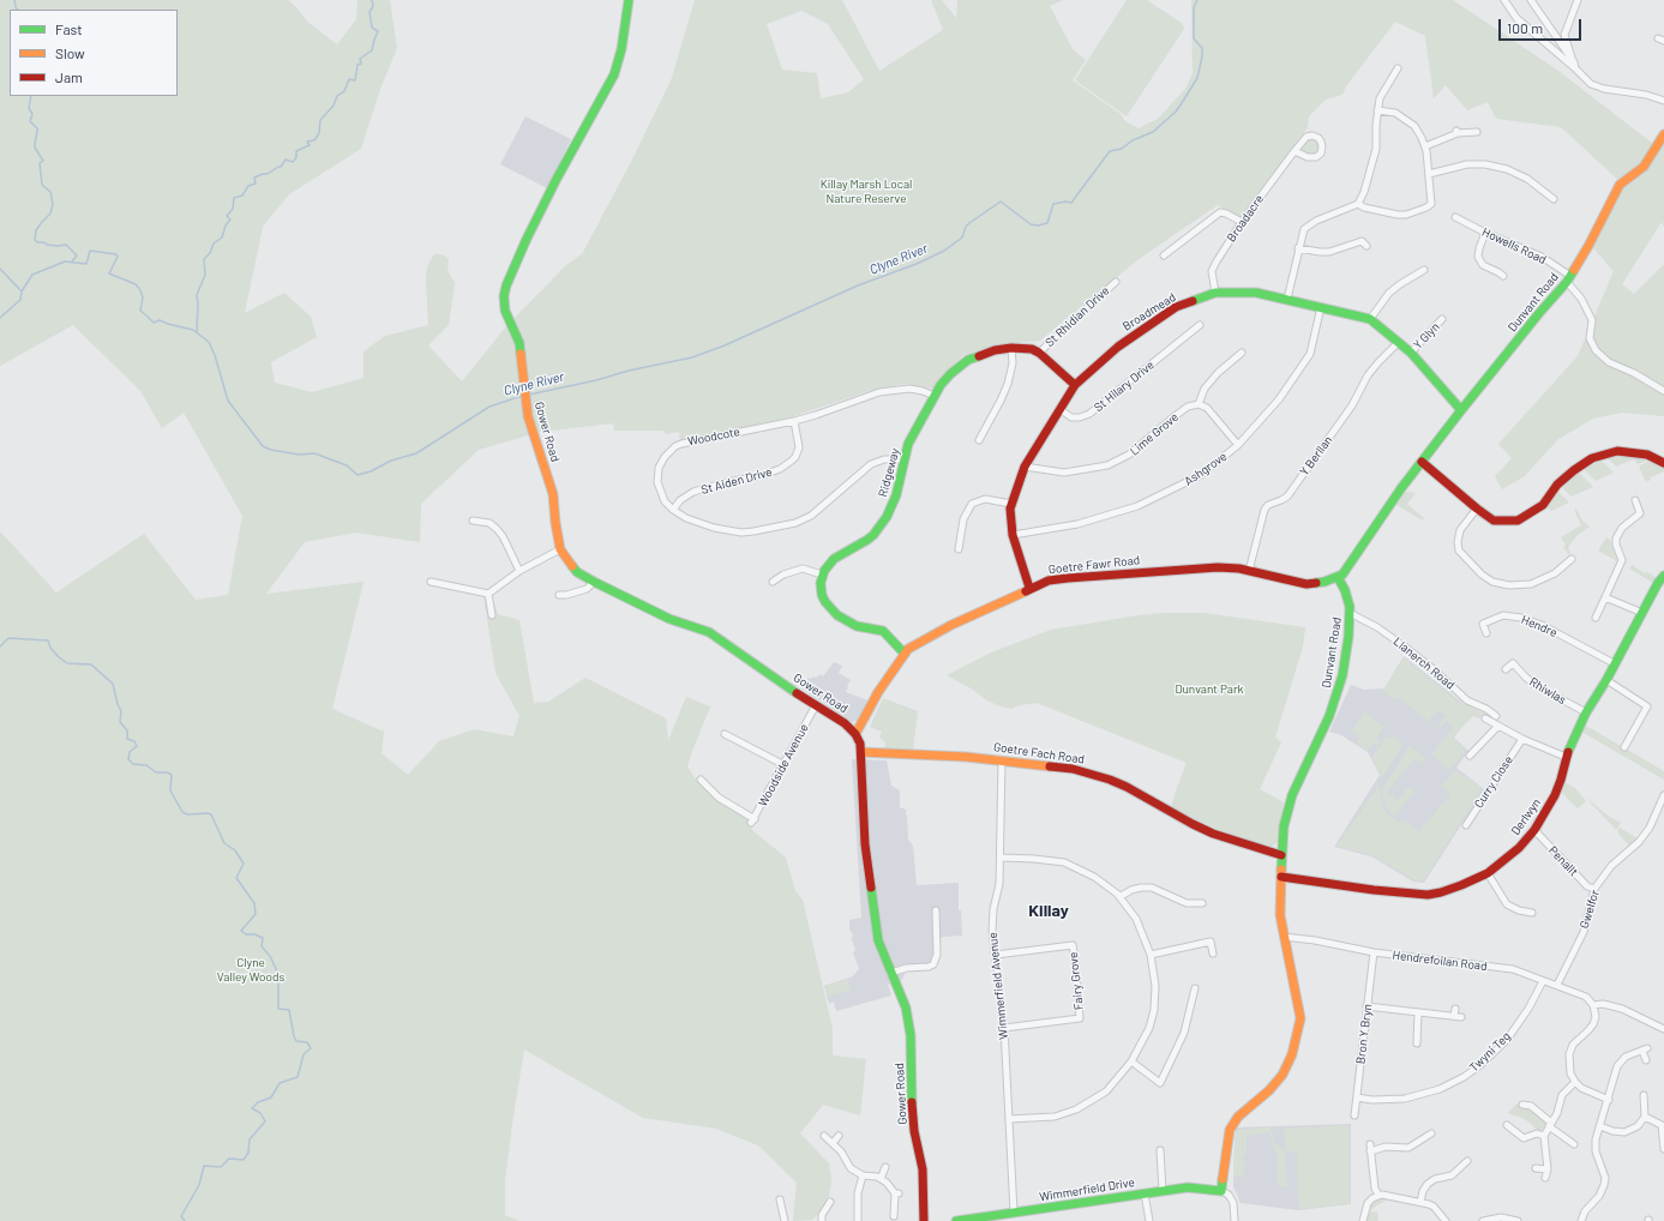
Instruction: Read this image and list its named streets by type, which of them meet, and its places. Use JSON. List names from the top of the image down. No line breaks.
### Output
{"streets":{"street":["Broadacre","Howells Road","Dunvant Road","Broadmead","St Rhidian Drive","Y Glyn","St Hilary Drive","Gower Road","Lime Grove","Woodcote","Y Berllan","Ashgrove","Ridgeway","St Aiden Drive","Goetre Fawr Road","Hendre","Llanerch Road","Rhiwlas","Goetre Fach Road","Woodside Avenue","Curry Close","Derlwyn","Penallt","Gwelfor","Hendrefoilan Road","Fairy Grove","Wimmerfield Avenue","Bron Y Bryn","Twyni Teg","Wimmerfield Drive"]},"crossings":[["Broadacre","Broadmead"],["Howells Road","Dunvant Road"],["Dunvant Road","Broadmead"],["Dunvant Road","Goetre Fawr Road"],["Dunvant Road","Llanerch Road"],["Dunvant Road","Goetre Fach Road"],["Dunvant Road","Derlwyn"],["Dunvant Road","Hendrefoilan Road"],["Dunvant Road","Wimmerfield Drive"],["Broadmead","Y Glyn"],["Broadmead","St Hilary Drive"],["Broadmead","Lime Grove"],["Broadmead","Y Berllan"],["Broadmead","Ashgrove"],["Broadmead","Goetre Fawr Road"],["St Rhidian Drive","Ridgeway"],["Gower Road","Goetre Fawr Road"],["Gower Road","Goetre Fach Road"],["Gower Road","Woodside Avenue"],["Woodcote","Ridgeway"],["Woodcote","St Aiden Drive"],["Y Berllan","Goetre Fawr Road"],["Hendre","Derlwyn"],["Rhiwlas","Derlwyn"],["Goetre Fach Road","Wimmerfield Avenue"],["Derlwyn","Penallt"],["Penallt","Gwelfor"],["Gwelfor","Hendrefoilan Road"],["Hendrefoilan Road","Bron Y Bryn"],["Hendrefoilan Road","Twyni Teg"],["Fairy Grove","Wimmerfield Avenue"],["Wimmerfield Avenue","Wimmerfield Drive"],["Bron Y Bryn","Twyni Teg"]],"districts":["Killay"],"water":["Clyne River"],"parks":["Killay Marsh Local Nature Reserve","Dunvant Park","Clyne Valley Woods"],"legend":["Fast","Slow","Jam"],"scale_bar":"100 m"}
